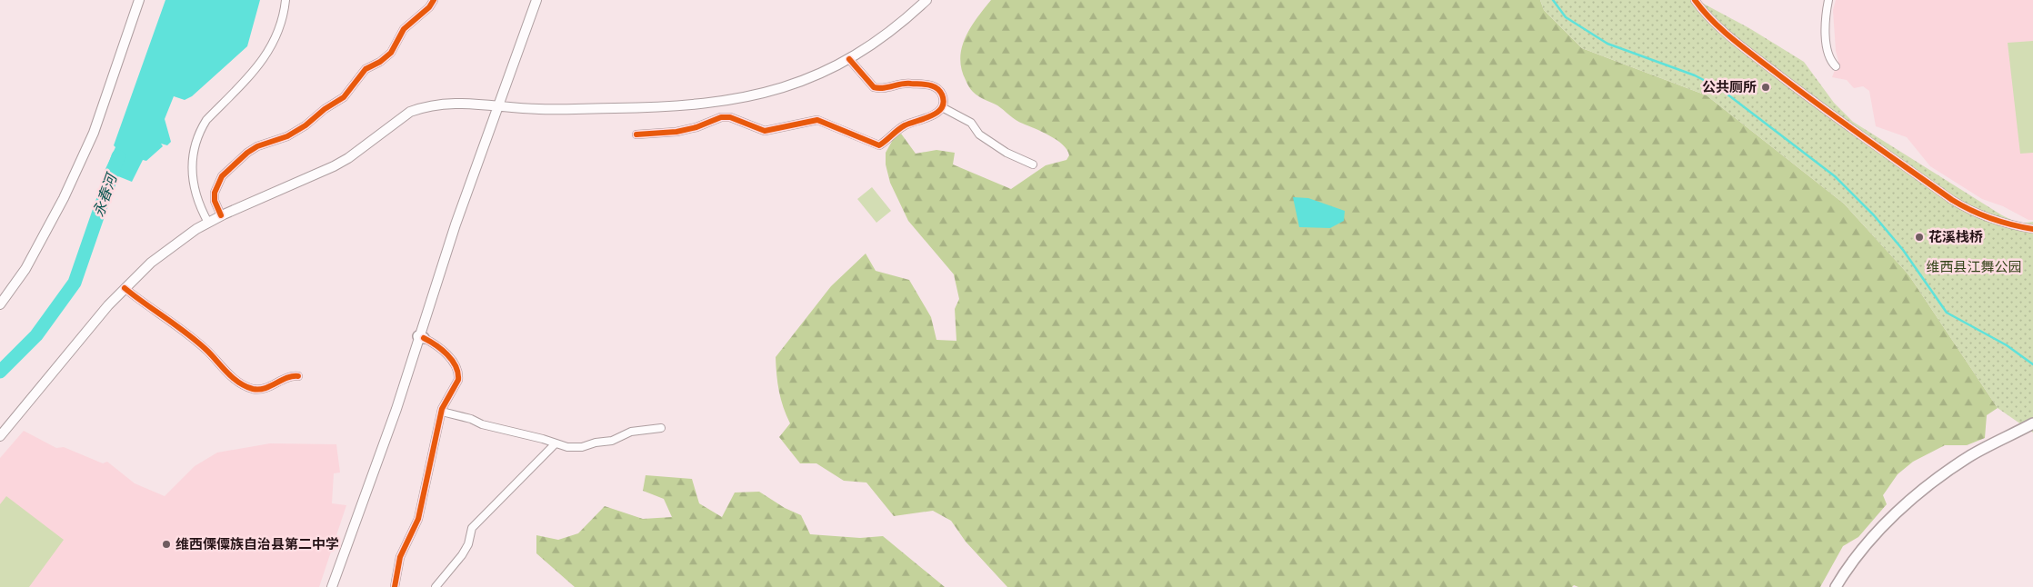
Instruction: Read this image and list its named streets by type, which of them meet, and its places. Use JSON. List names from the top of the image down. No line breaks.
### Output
{"water":["永春河"],"parks":["维西县江舞公园"],"places":["公共厕所","花溪栈桥","维西傈僳族自治县第二中学"]}
